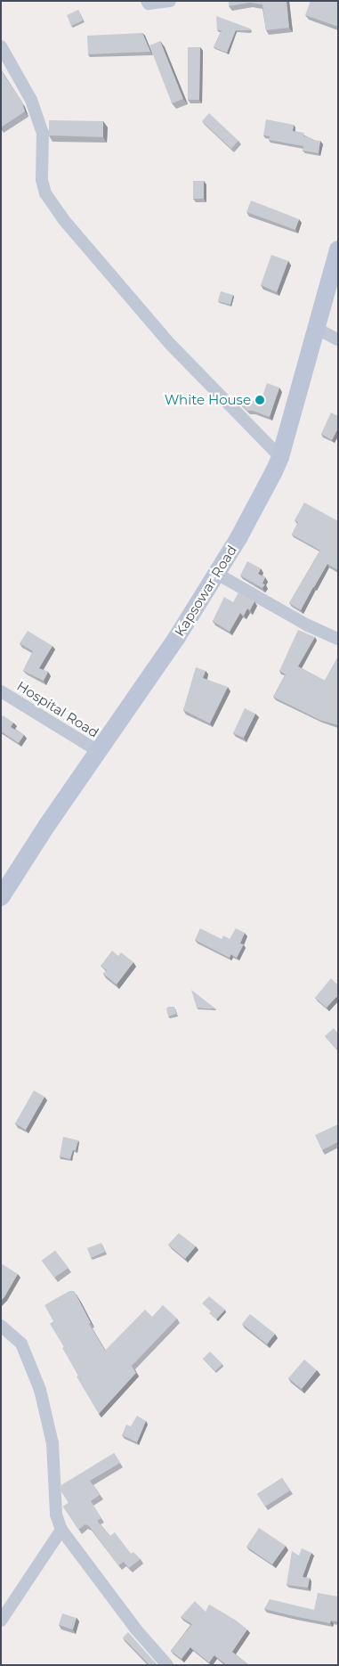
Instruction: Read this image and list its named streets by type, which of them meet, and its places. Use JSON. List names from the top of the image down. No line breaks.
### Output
{"streets":{"main road":["Kapsowar Road"],"street":["Hospital Road"]},"crossings":[["Kapsowar Road","Hospital Road"]],"places":["White House"]}
